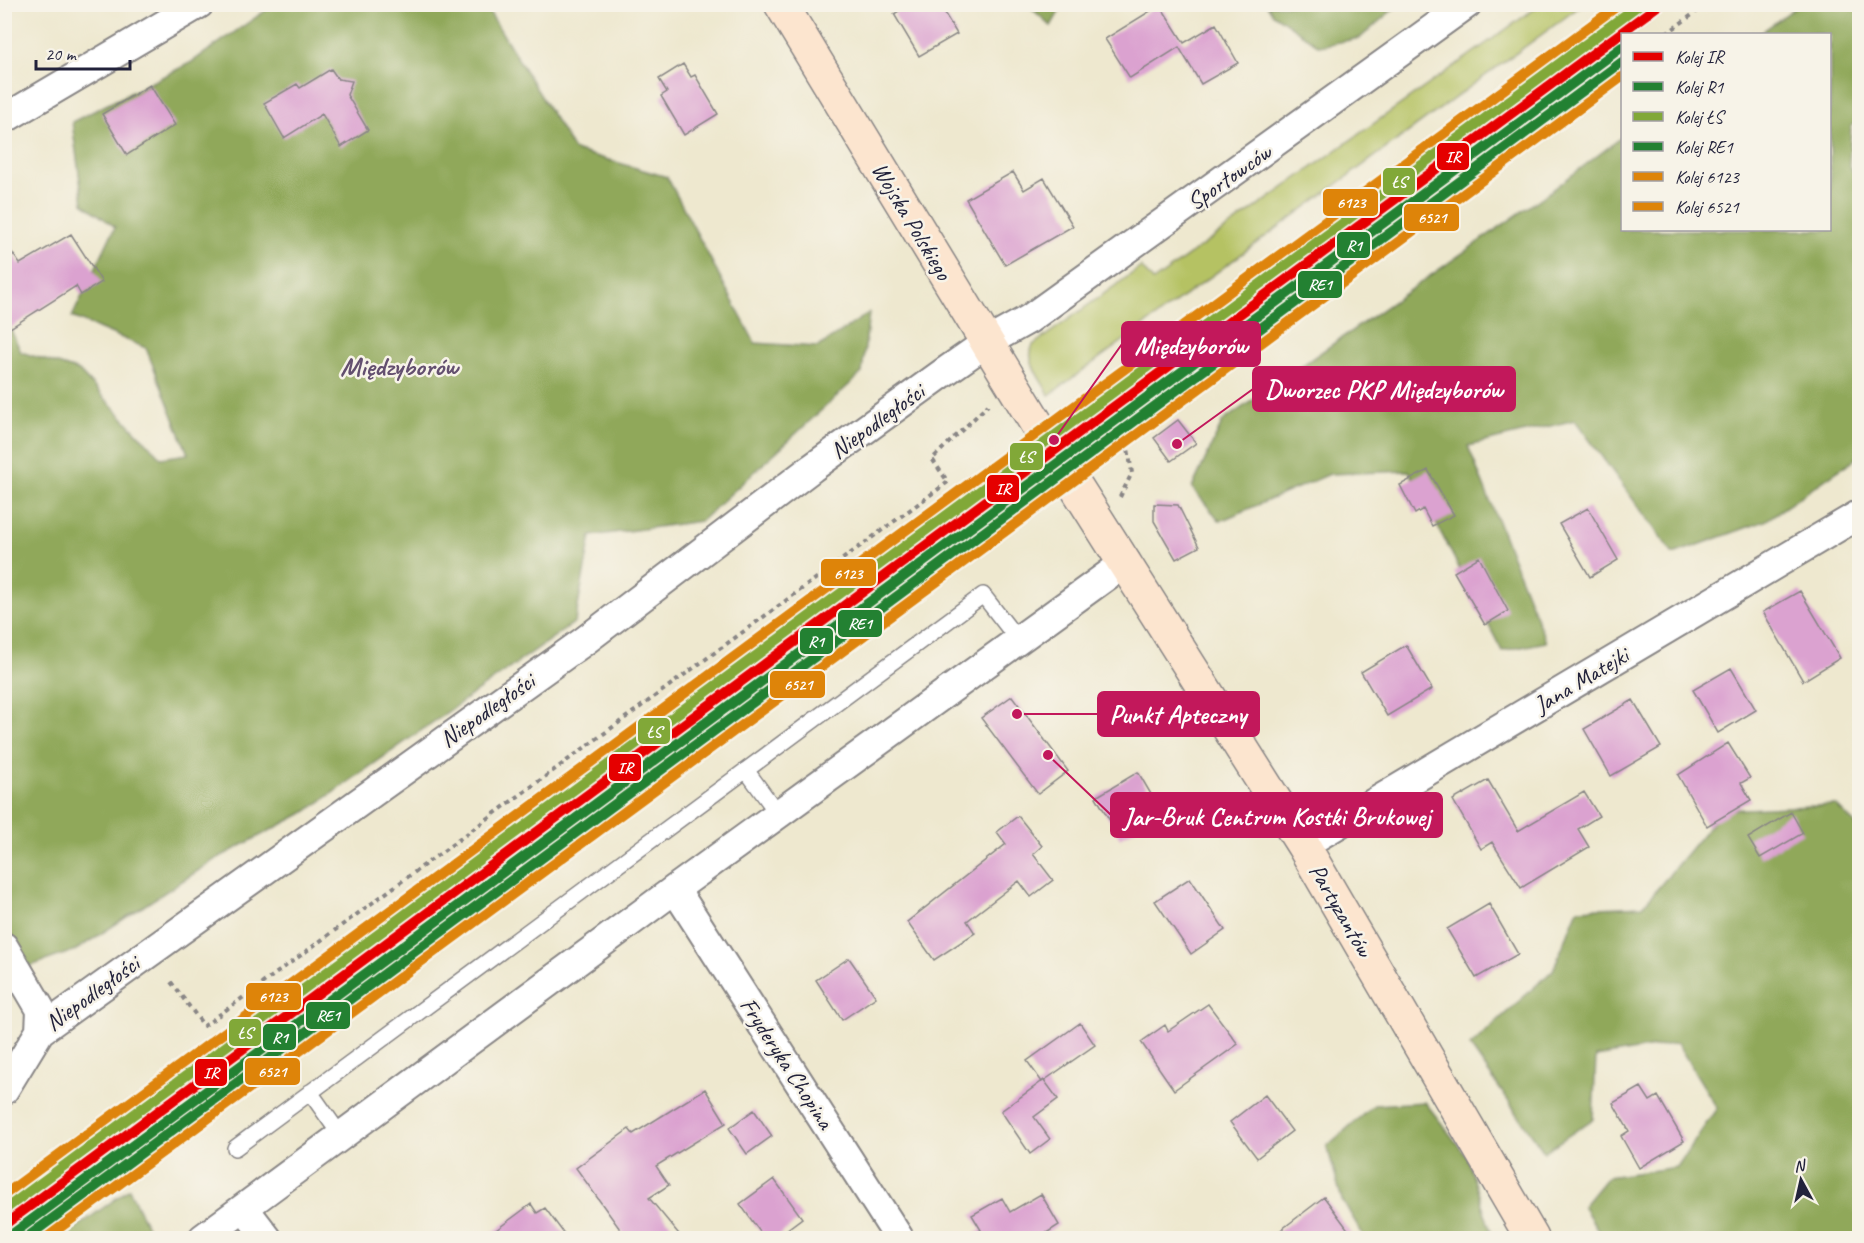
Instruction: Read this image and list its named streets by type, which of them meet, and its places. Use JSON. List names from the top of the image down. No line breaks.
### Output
{"streets":{"street":["Sportowców","Wojska Polskiego","Niepodległości","Jana Matejki","Partyzantów","Fryderyka Chopina"]},"crossings":[["Sportowców","Wojska Polskiego"],["Sportowców","Niepodległości"],["Wojska Polskiego","Niepodległości"],["Wojska Polskiego","Partyzantów"],["Jana Matejki","Partyzantów"]],"districts":["Międzyborów"],"places":["Międzyborów","Dworzec PKP Międzyborów","Punkt Apteczny","Jar-Bruk Centrum Kostki Brukowej"],"lines":["rail line IR","rail line ŁS","rail line 6123","rail line R1","rail line RE1","rail line 6521"],"legend":["Kolej IR","Kolej R1","Kolej ŁS","Kolej RE1","Kolej 6123","Kolej 6521"],"scale_bar":"20 m","north":"top"}
